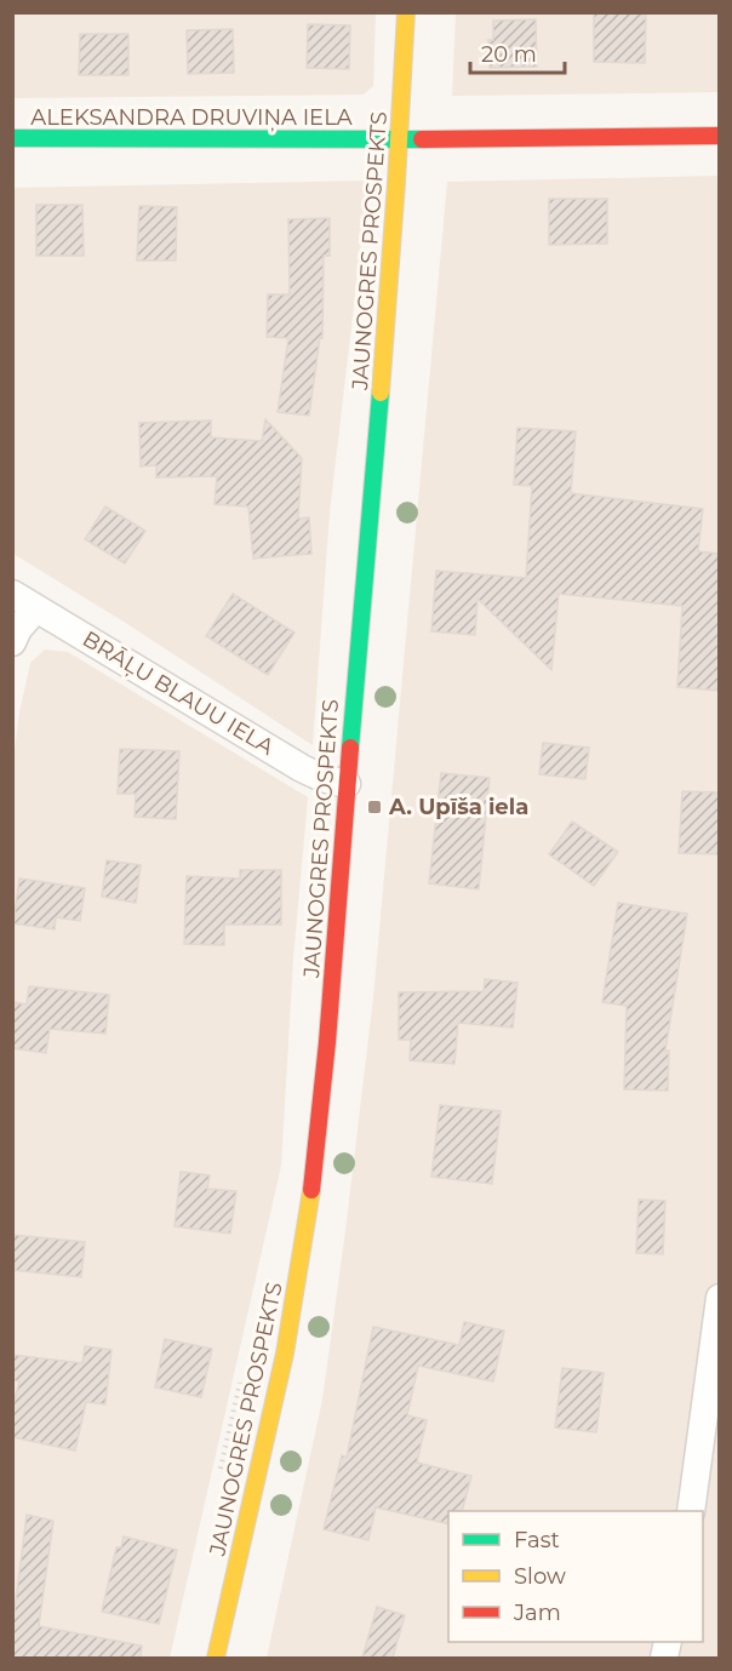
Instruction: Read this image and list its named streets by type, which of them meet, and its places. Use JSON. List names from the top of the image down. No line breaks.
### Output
{"streets":{"street":["ALEKSANDRA DRUVIŅA IELA","JAUNOGRES PROSPEKTS","BRĀĻU BLAUU IELA"]},"crossings":[["ALEKSANDRA DRUVIŅA IELA","JAUNOGRES PROSPEKTS"],["JAUNOGRES PROSPEKTS","BRĀĻU BLAUU IELA"]],"places":{"transit":["A. Upīša iela"]},"legend":["Fast","Slow","Jam"],"scale_bar":"20 m"}
